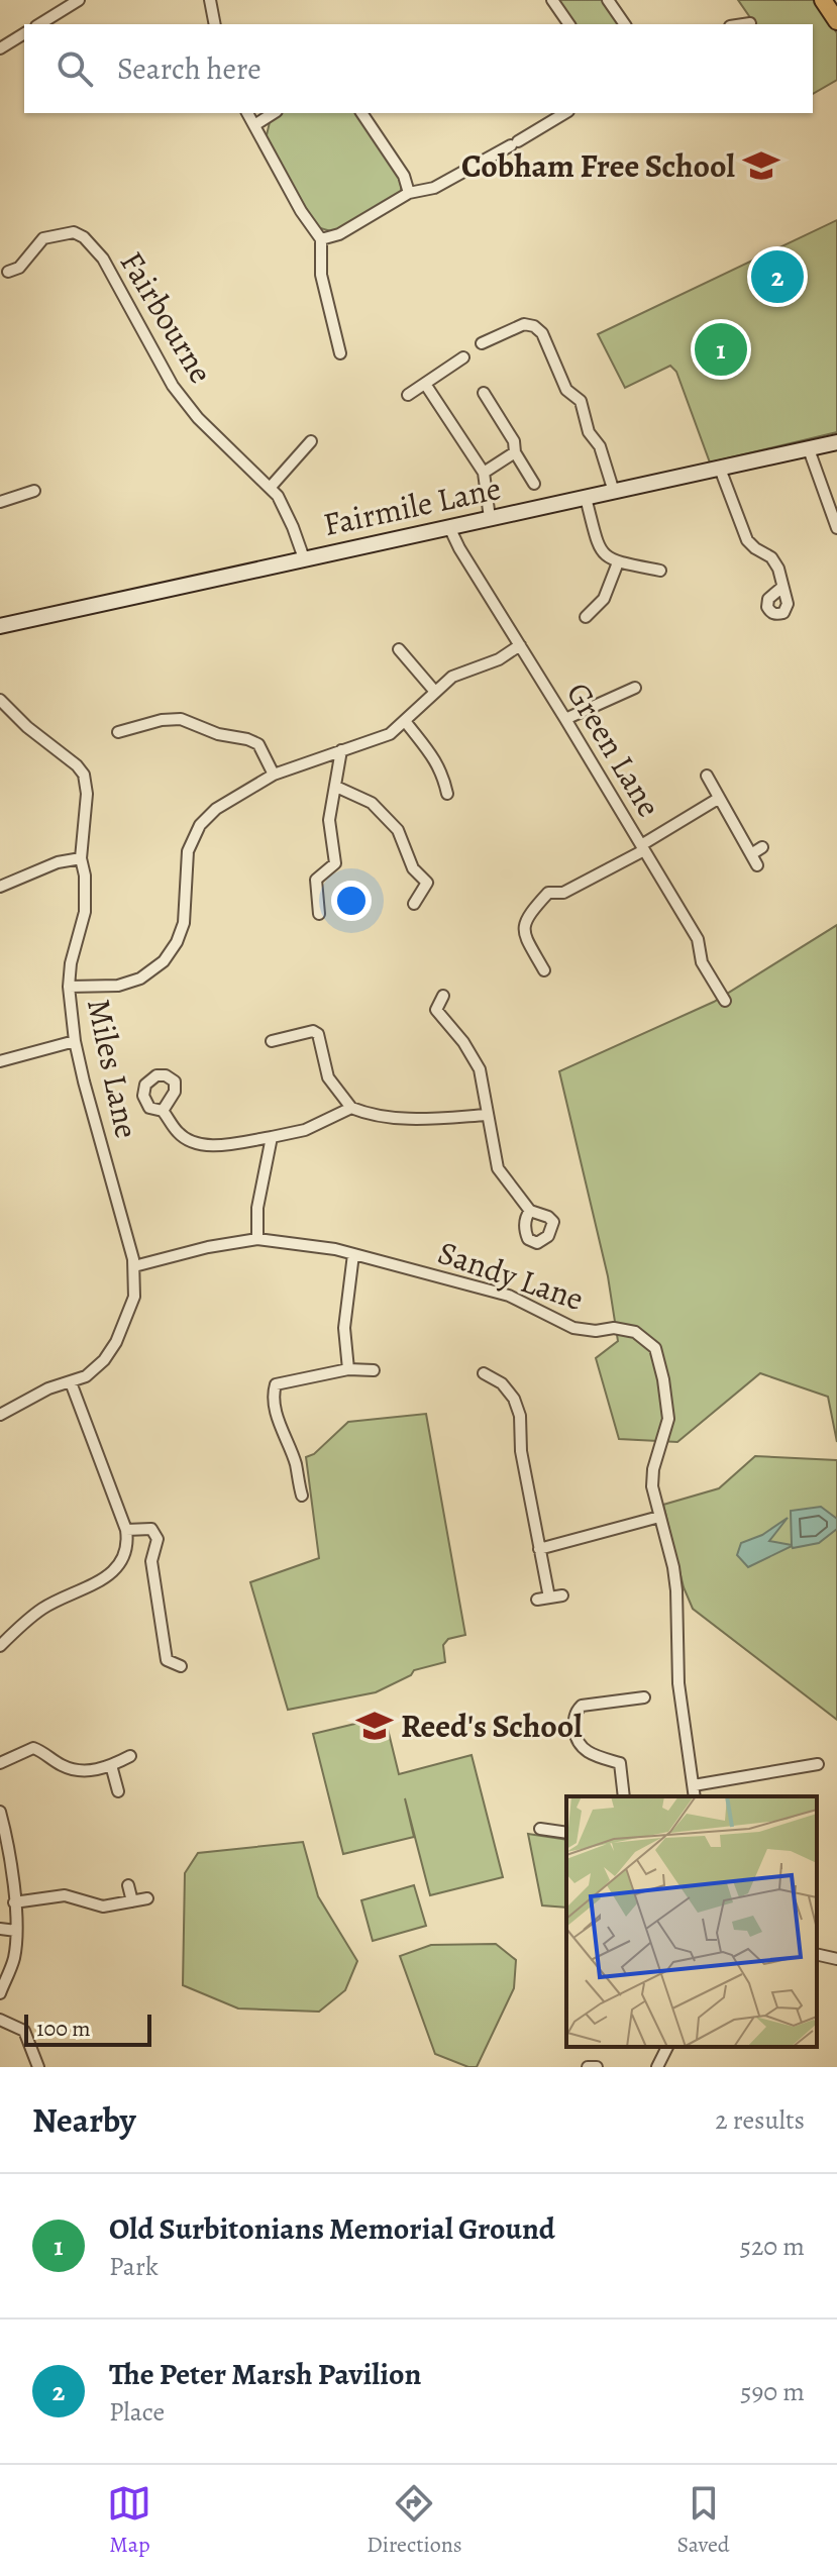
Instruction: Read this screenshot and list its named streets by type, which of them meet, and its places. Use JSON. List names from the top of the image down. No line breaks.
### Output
{"streets":{"street":["Fairbourne","Fairmile Lane","Green Lane","Miles Lane","Sandy Lane"]},"crossings":[["Fairbourne","Fairmile Lane"],["Fairmile Lane","Green Lane"],["Miles Lane","Sandy Lane"]],"places":{"school or university":["Cobham Free School","Reed's School"]},"scale_bar":"100 m","page":{"search":"Search here","pins":["2","1"],"scale":"100 m","heading":["Nearby","2 results"],"list":[{"mark":"1","name":"Old Surbitonians Memorial Ground","note":"Park","value":"520 m"},{"mark":"2","name":"The Peter Marsh Pavilion","note":"Place","value":"590 m"}],"nav":["Map","Directions","Saved"]}}
